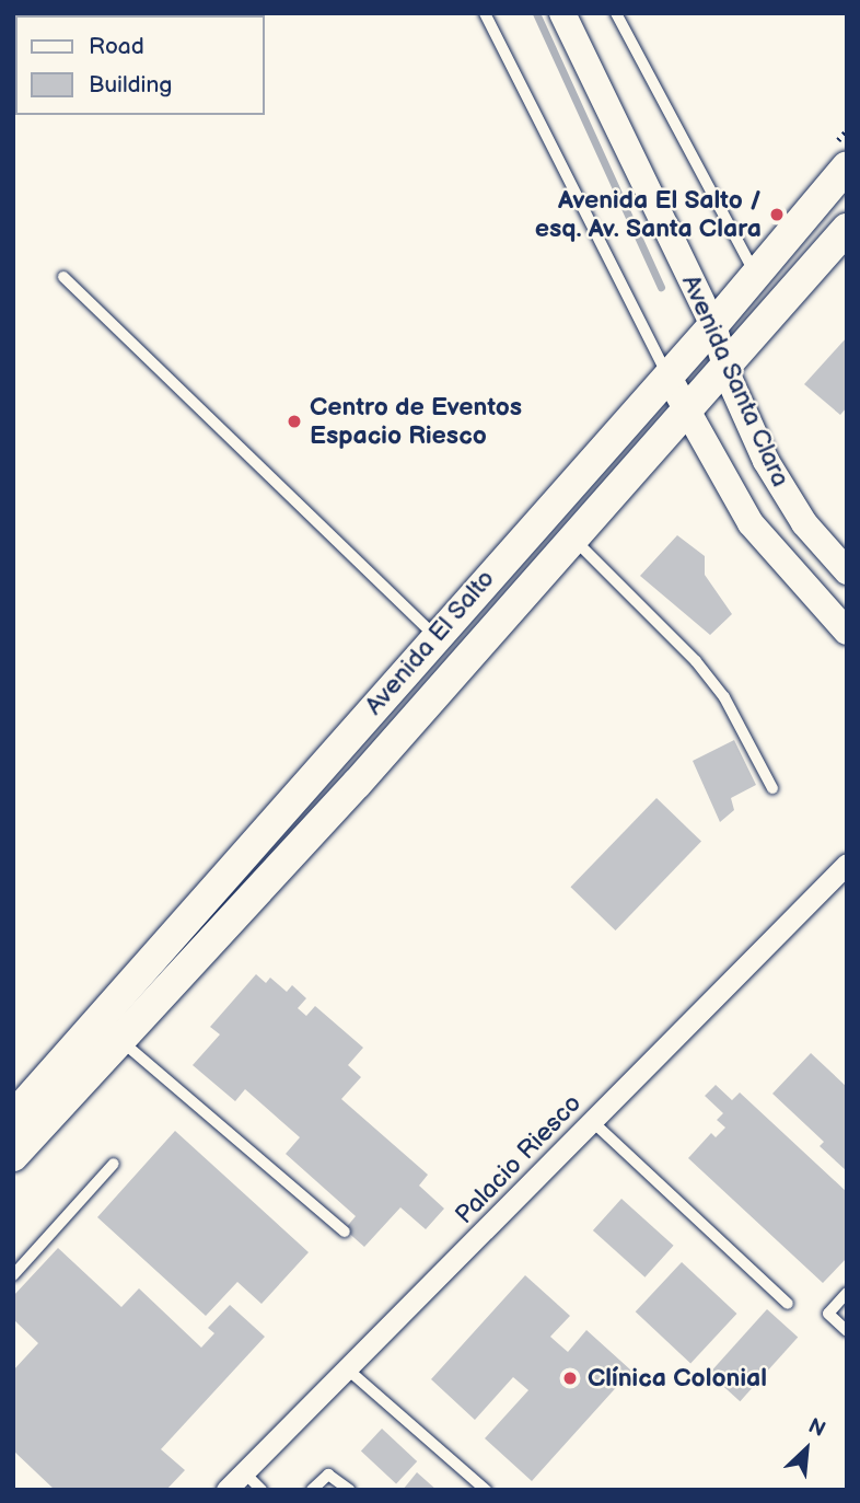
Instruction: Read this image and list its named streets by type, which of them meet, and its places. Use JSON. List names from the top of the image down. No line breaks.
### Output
{"streets":{"main road":["Avenida El Salto"],"street":["Avenida Santa Clara","Palacio Riesco"]},"crossings":[["Avenida Santa Clara","Avenida El Salto"]],"places":["Avenida El Salto / esq. Av. Santa Clara","Centro de Eventos Espacio Riesco","Clínica Colonial"],"legend":["Road","Building"],"north":"top right"}
